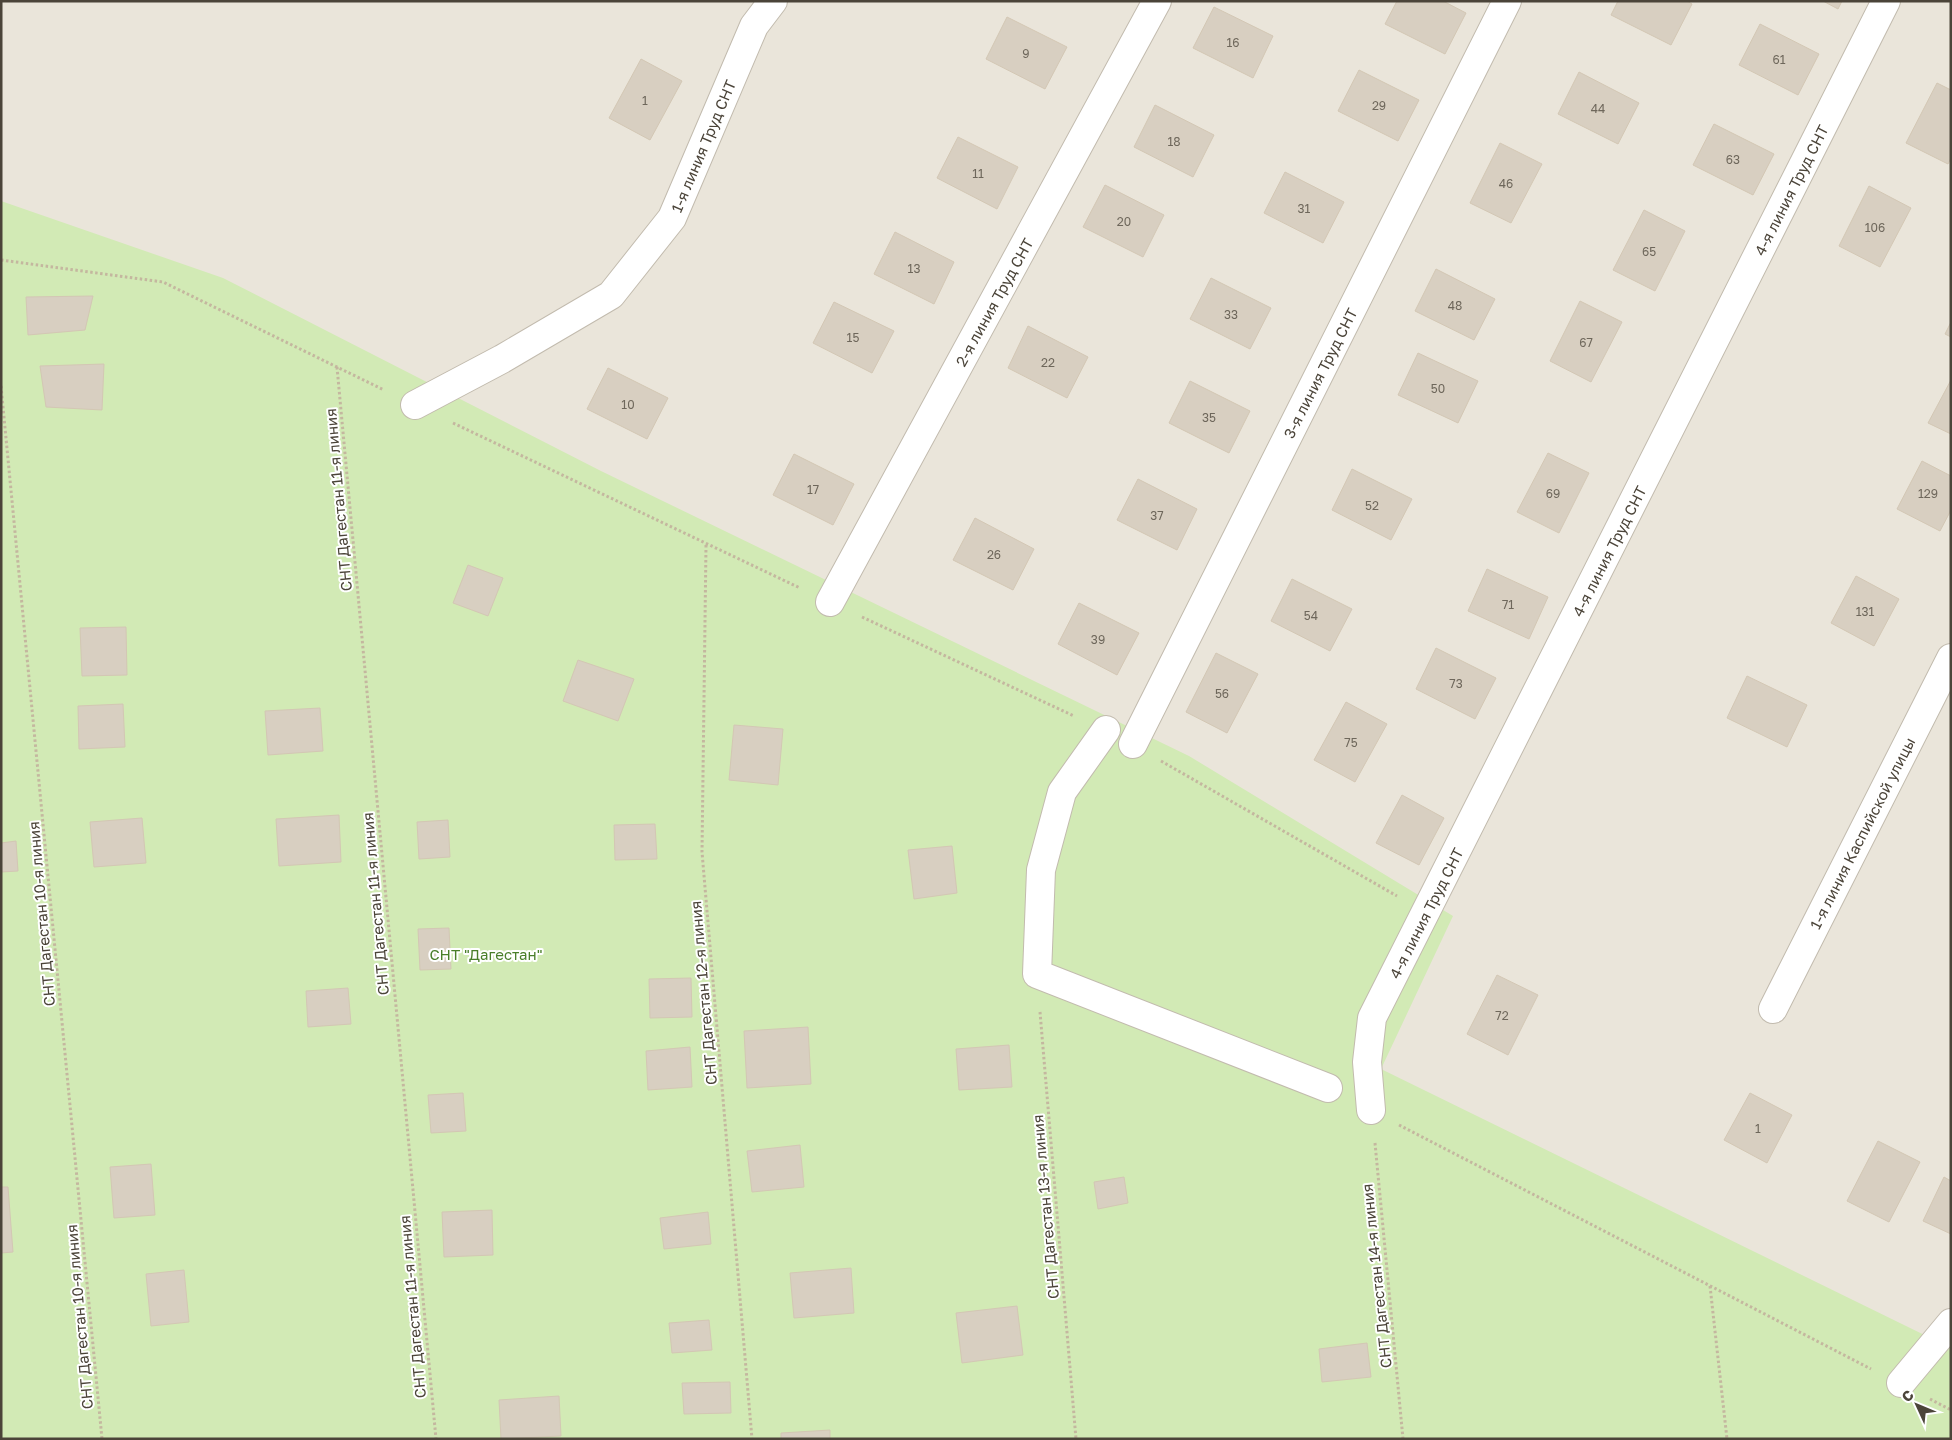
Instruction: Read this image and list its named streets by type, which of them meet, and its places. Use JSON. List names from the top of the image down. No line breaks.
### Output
{"streets":{"street":["1-я линия Труд СНТ","4-я линия Труд СНТ","2-я линия Труд СНТ","3-я линия Труд СНТ","1-я линия Каспийской улицы"],"path":["СНТ Дагестан 11-я линия","СНТ Дагестан 10-я линия","СНТ Дагестан 12-я линия","СНТ Дагестан 13-я линия","СНТ Дагестан 14-я линия"]},"crossings":[["4-я линия Труд СНТ","СНТ Дагестан 14-я линия"]],"parks":["СНТ \"Дагестан\""],"house_numbers":["16","9","61","1","29","44","18","63","11","46","31","20","106","65","13","48","33","15","67","22","50","10","35","17","69","129","52","37","26","71","131","54","39","73","56","75","72","1"],"north":"top left"}
